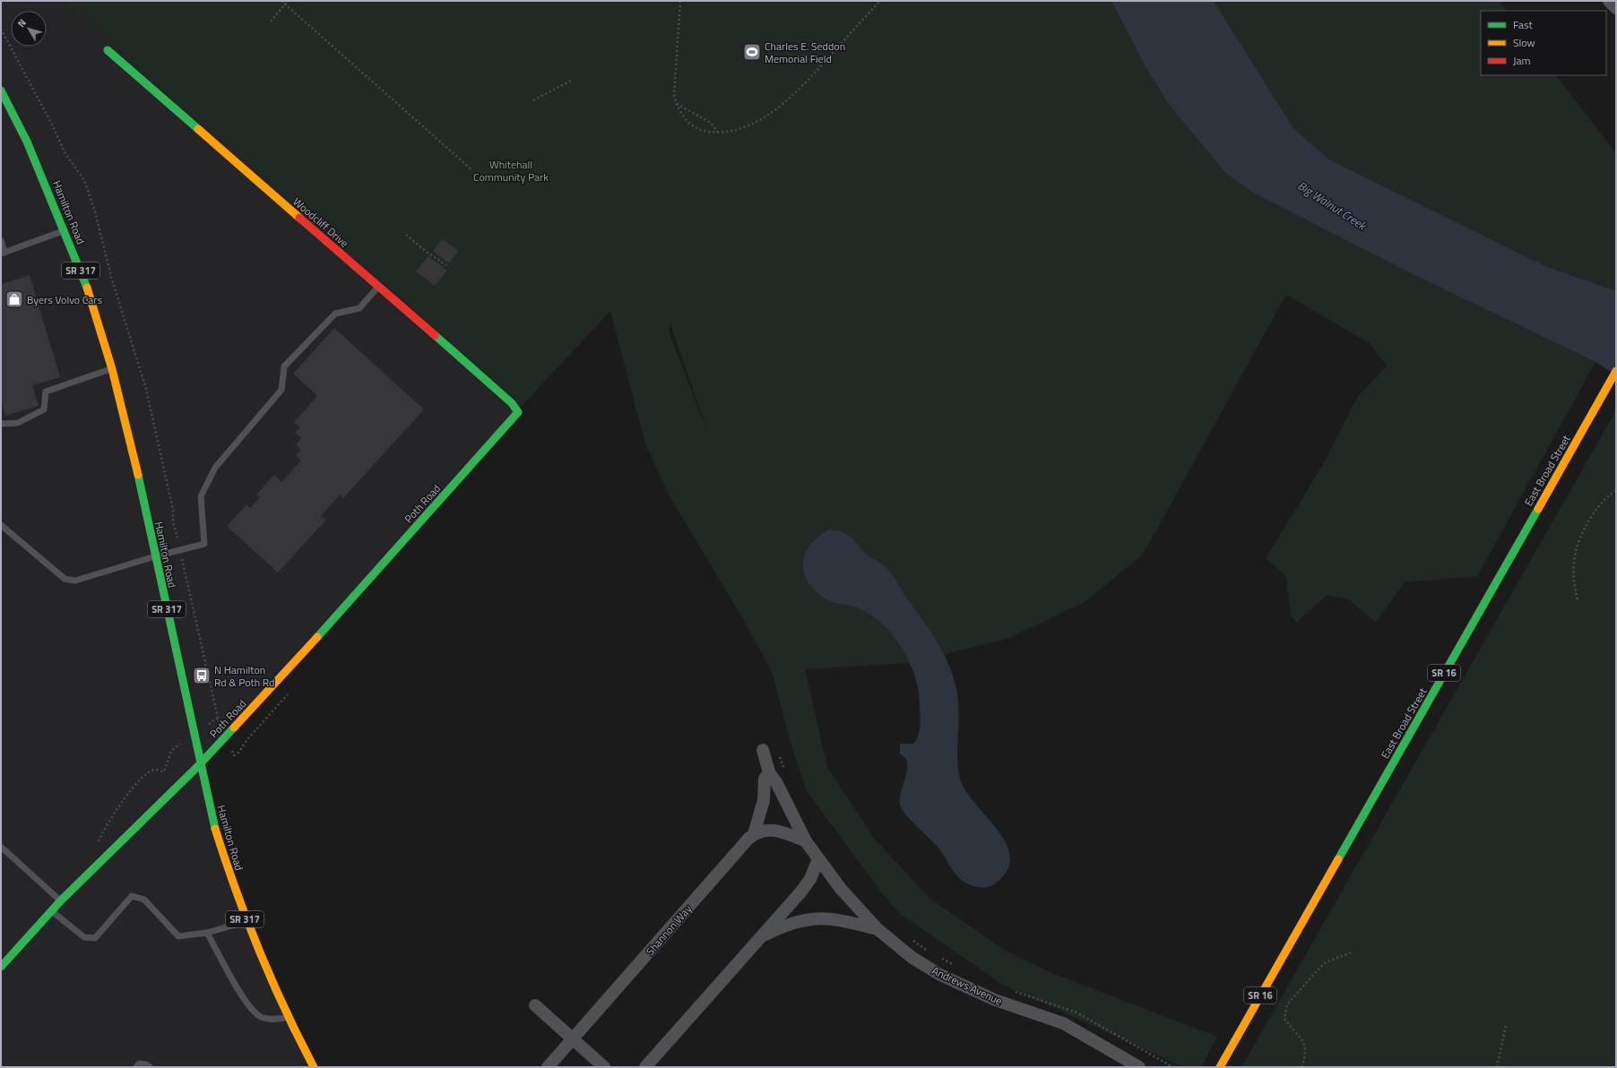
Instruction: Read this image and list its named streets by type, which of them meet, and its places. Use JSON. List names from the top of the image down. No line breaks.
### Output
{"streets":{"main road":["Hamilton Road","Woodcliff Drive","SR 317","East Broad Street","Poth Road","SR 16"],"street":["Shannon Way","Andrews Avenue"]},"crossings":[["Hamilton Road","Poth Road"],["Woodcliff Drive","Poth Road"]],"water":["Big Walnut Creek"],"parks":["Whitehall Community Park"],"places":{"sports":["Charles E. Seddon Memorial Field"],"shop":["Byers Volvo Cars"],"bus stop":["N Hamilton Rd & Poth Rd"]},"legend":["Fast","Slow","Jam"],"north":"top left"}
